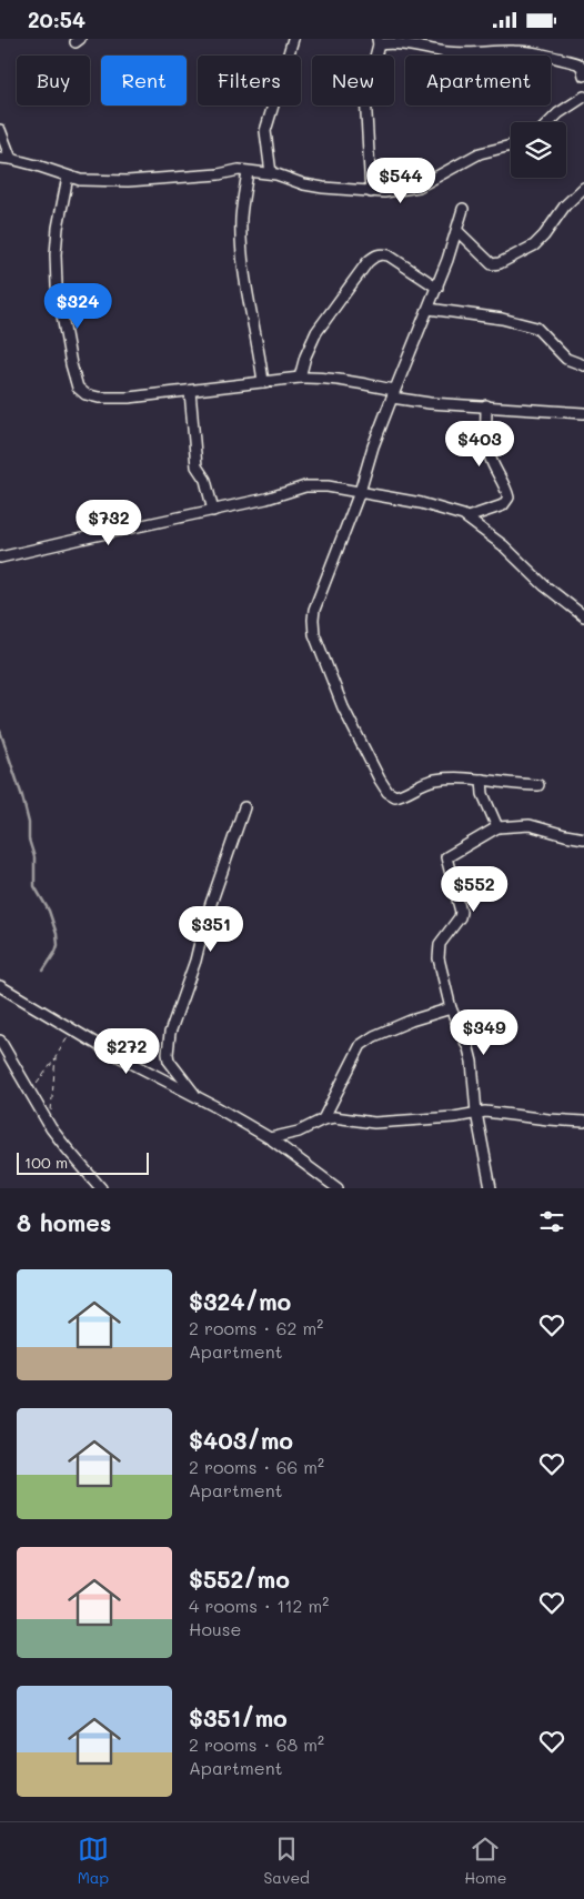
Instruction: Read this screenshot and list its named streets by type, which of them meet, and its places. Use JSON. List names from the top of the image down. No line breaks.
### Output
{"scale_bar":"100 m","page":{"status":"20:54","chip":["Buy","Rent","Filters","New","Apartment"],"price":["$544","$324","$403","$732","$552","$351","$349","$272"],"scale":"100 m","heading":"8 homes","list":[{"name":"$324/mo","note":"2 rooms · 62 m² · Apartment"},{"name":"$403/mo","note":"2 rooms · 66 m² · Apartment"},{"name":"$552/mo","note":"4 rooms · 112 m² · House"},{"name":"$351/mo","note":"2 rooms · 68 m² · Apartment"}],"tabs":["Map","Saved","Home"]}}
